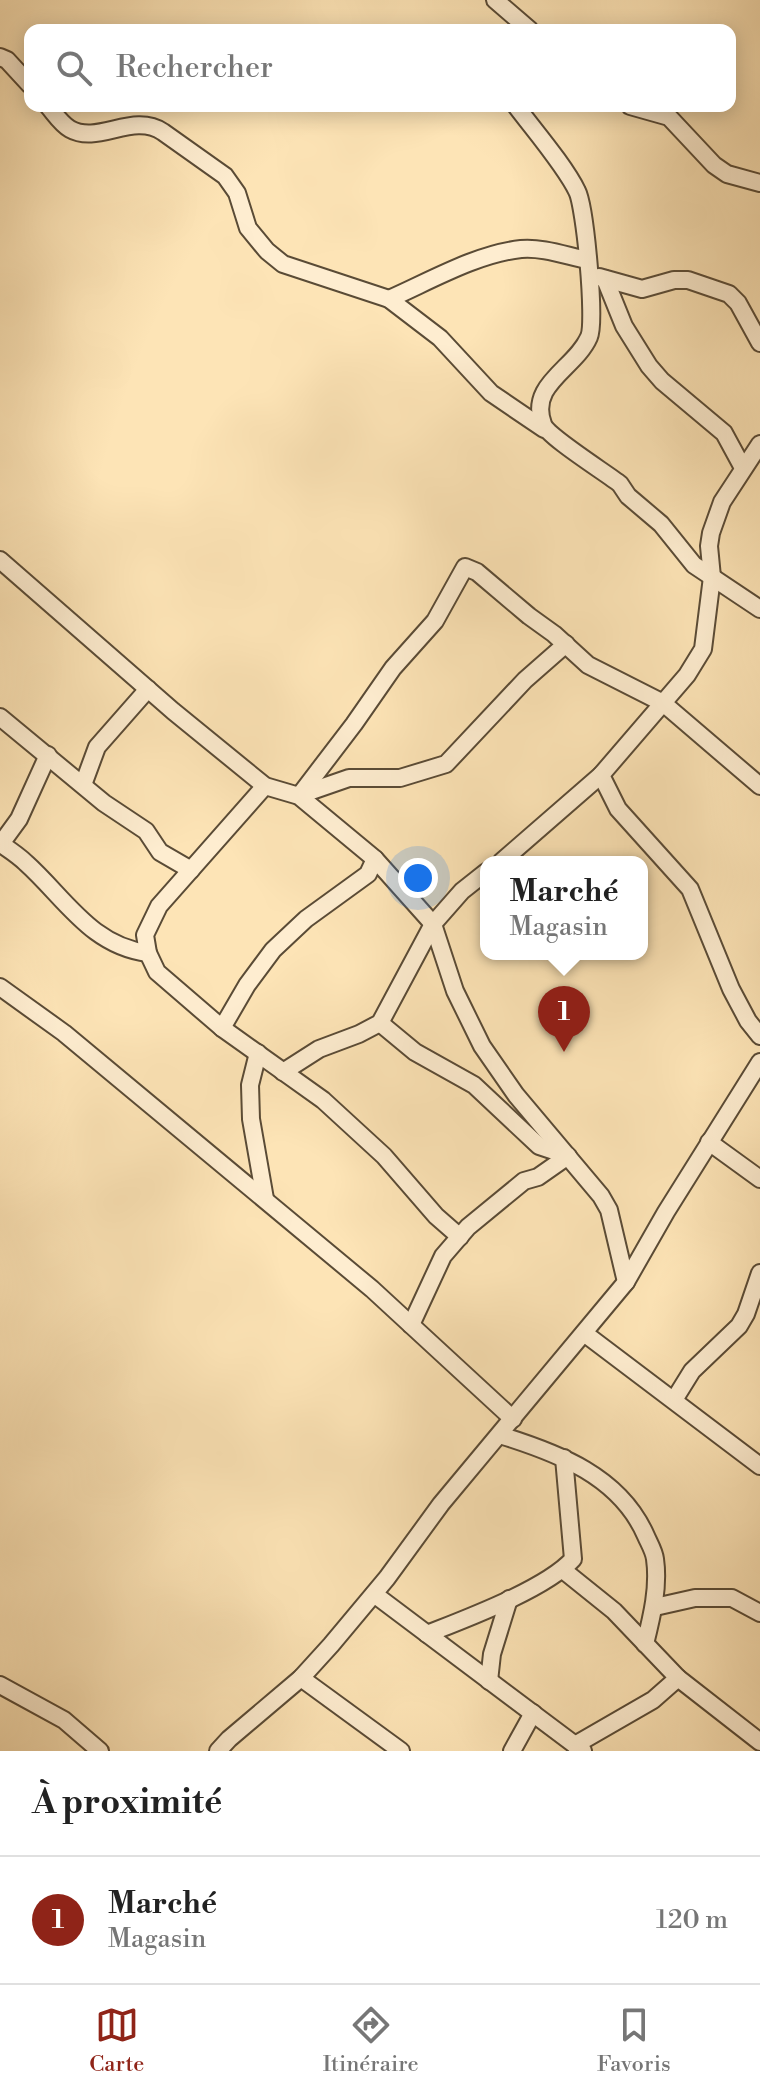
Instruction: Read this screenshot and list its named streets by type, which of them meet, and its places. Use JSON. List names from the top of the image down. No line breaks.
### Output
{"page":{"search":"Rechercher","popup":["Marché","Magasin"],"pins":"1","heading":"À proximité","list":[{"mark":"1","name":"Marché","note":"Magasin","value":"120 m"}],"nav":["Carte","Itinéraire","Favoris"]}}
